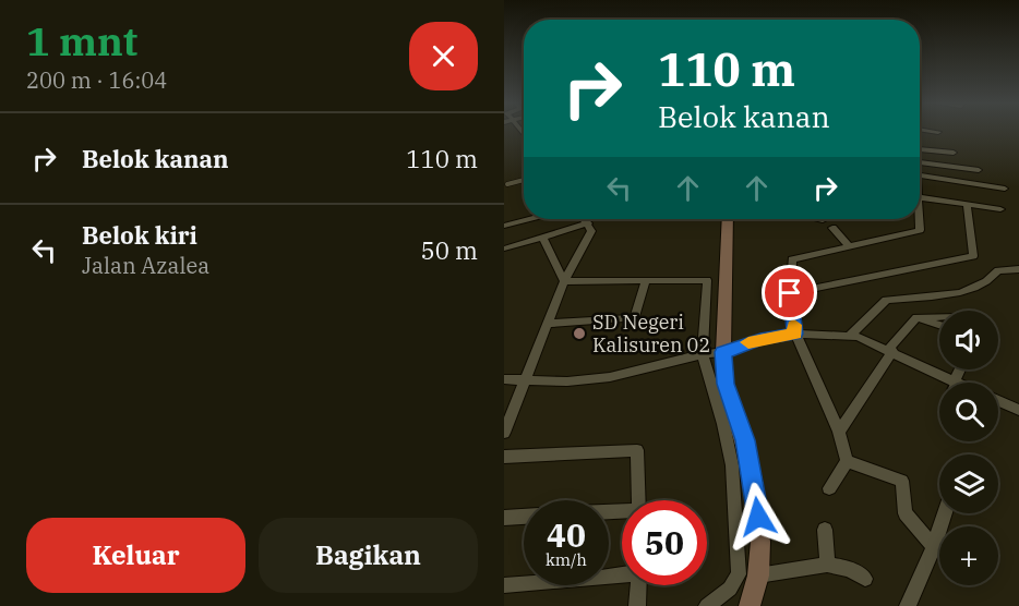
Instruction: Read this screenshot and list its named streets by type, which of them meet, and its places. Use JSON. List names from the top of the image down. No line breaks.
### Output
{"places":["SD Negeri Kalisuren 02"],"page":{"heading":["1 mnt","200 m · 16:04"],"turn":["110 m","Belok kanan"],"list":[{"name":"Belok kanan","value":"110 m"},{"name":"Belok kiri","note":"Jalan Azalea","value":"50 m"}],"map_buttons":"+","speed":"40 km/h","limit":"50","buttons":["Keluar","Bagikan"]}}
